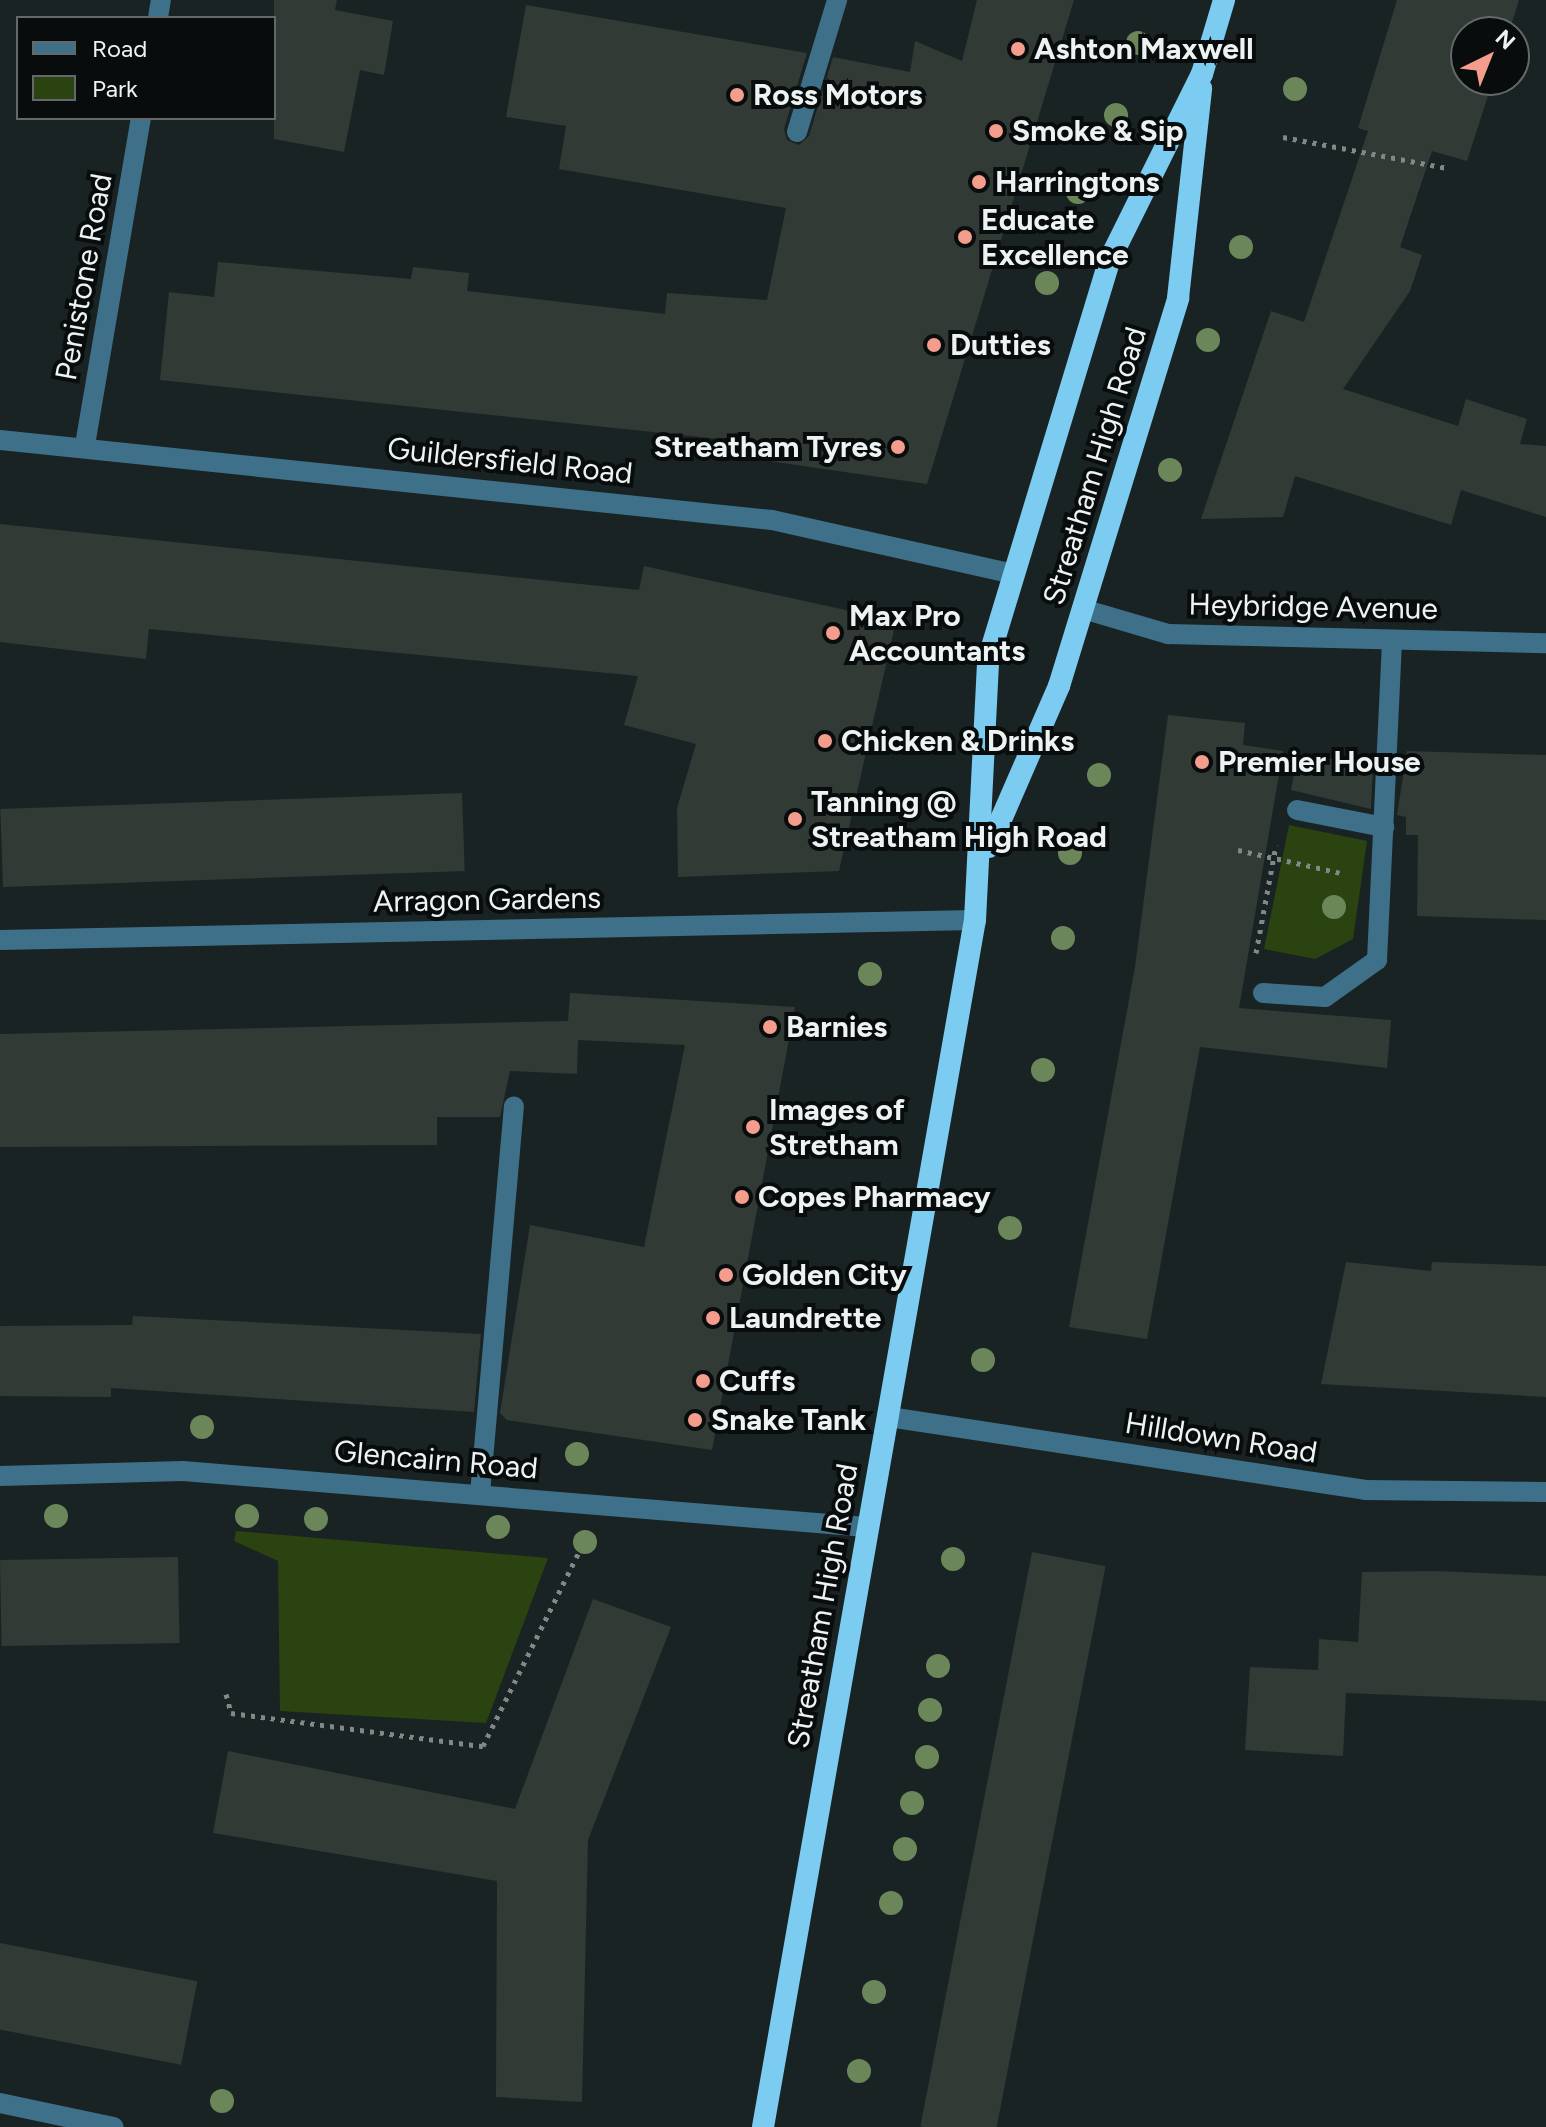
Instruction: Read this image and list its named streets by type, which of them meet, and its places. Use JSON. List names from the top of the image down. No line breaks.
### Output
{"streets":{"highway":["Streatham High Road"],"street":["Penistone Road","Guildersfield Road","Heybridge Avenue","Arragon Gardens","Hilldown Road","Glencairn Road"]},"crossings":[["Penistone Road","Guildersfield Road"],["Guildersfield Road","Streatham High Road"],["Streatham High Road","Heybridge Avenue"],["Streatham High Road","Arragon Gardens"],["Streatham High Road","Hilldown Road"],["Streatham High Road","Glencairn Road"]],"places":["Ashton Maxwell","Ross Motors","Smoke & Sip","Harringtons","Educate Excellence","Dutties","Streatham Tyres","Max Pro Accountants","Chicken & Drinks","Premier House","Tanning @ Streatham High Road","Barnies","Images of Stretham","Copes Pharmacy","Golden City","Laundrette","Cuffs","Snake Tank"],"legend":["Road","Park"],"north":"top right"}
